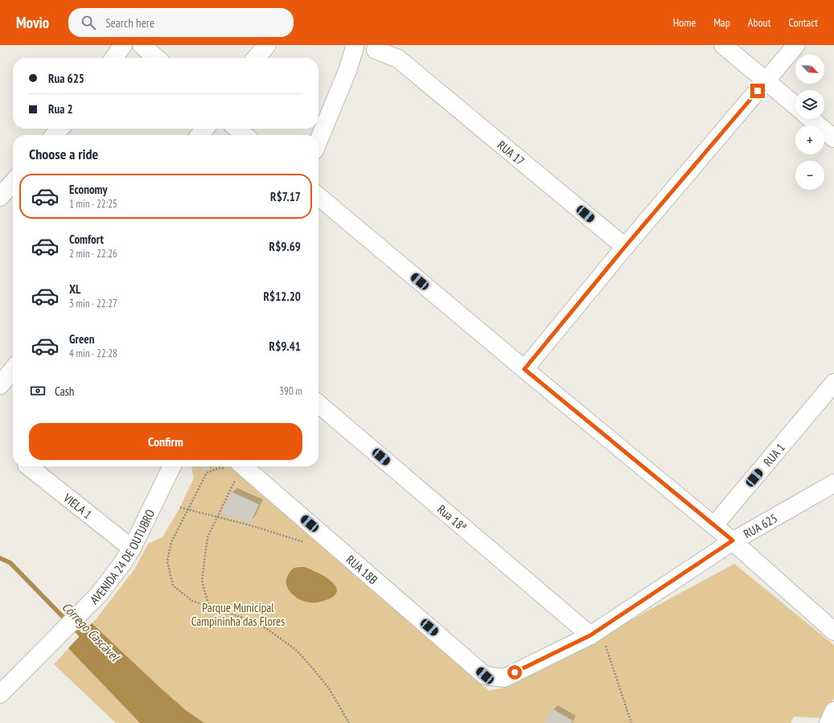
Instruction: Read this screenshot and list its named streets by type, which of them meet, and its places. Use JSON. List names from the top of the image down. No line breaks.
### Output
{"streets":{"street":["RUA 17","RUA 1","VIELA 1","Rua 18ª","RUA 625","AVENIDA 24 DE OUTUBRO","RUA 18B"]},"crossings":[["VIELA 1","AVENIDA 24 DE OUTUBRO"],["Rua 18ª","RUA 625"],["RUA 625","RUA 18B"]],"water":["Córrego Cascável"],"parks":["Parque Municipal Campininha das Flores"],"north":"bottom right","page":{"header":"Movio","search":"Search here","nav":["Home","Map","About","Contact"],"map_buttons":["+","−"],"banner":["Rua 625","Rua 2"],"heading":"Choose a ride","list":[{"name":"Economy","note":"1 min · 22:25","value":"R$7.17"},{"name":"Comfort","note":"2 min · 22:26","value":"R$9.69"},{"name":"XL","note":"3 min · 22:27","value":"R$12.20"},{"name":"Green","note":"4 min · 22:28","value":"R$9.41"}],"pay":["Cash","390 m"],"buttons":"Confirm"}}
